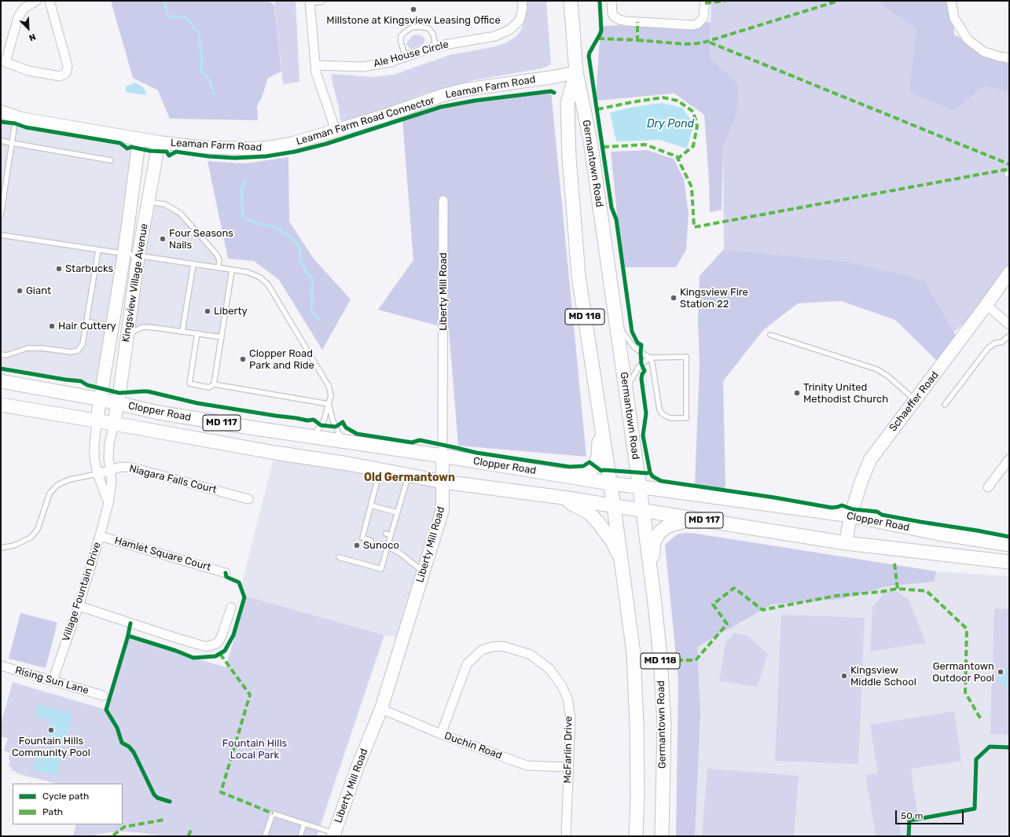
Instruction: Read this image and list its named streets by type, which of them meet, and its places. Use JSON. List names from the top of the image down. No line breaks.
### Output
{"streets":{"main road":["Germantown Road","MD 118","Clopper Road","MD 117"],"street":["Ale House Circle","Leaman Farm Road","Kingsview Village Avenue","Liberty Mill Road","Schaeffer Road","Niagara Falls Court","Hamlet Square Court","Village Fountain Drive","Rising Sun Lane","Duchin Road","McFarlin Drive"],"cycle path":["Leaman Farm Road Connector"]},"crossings":[["Leaman Farm Road","Germantown Road"],["Leaman Farm Road","Kingsview Village Avenue"],["Germantown Road","Clopper Road"],["Kingsview Village Avenue","Clopper Road"],["Kingsview Village Avenue","Village Fountain Drive"],["Liberty Mill Road","Clopper Road"],["Liberty Mill Road","Duchin Road"],["Schaeffer Road","Clopper Road"],["Clopper Road","Village Fountain Drive"],["Niagara Falls Court","Village Fountain Drive"],["Hamlet Square Court","Village Fountain Drive"],["Village Fountain Drive","Rising Sun Lane"],["Duchin Road","McFarlin Drive"]],"districts":["Old Germantown"],"water":["Dry Pond"],"parks":["Fountain Hills Local Park"],"places":["Millstone at Kingsview Leasing Office","Four Seasons Nails","Starbucks","Giant","Kingsview Fire Station 22","Liberty","Hair Cuttery","Clopper Road Park and Ride","Trinity United Methodist Church","Sunoco","Germantown Outdoor Pool","Kingsview Middle School","Fountain Hills Community Pool"],"legend":["Cycle path","Path"],"scale_bar":"50 m","north":"bottom right"}
